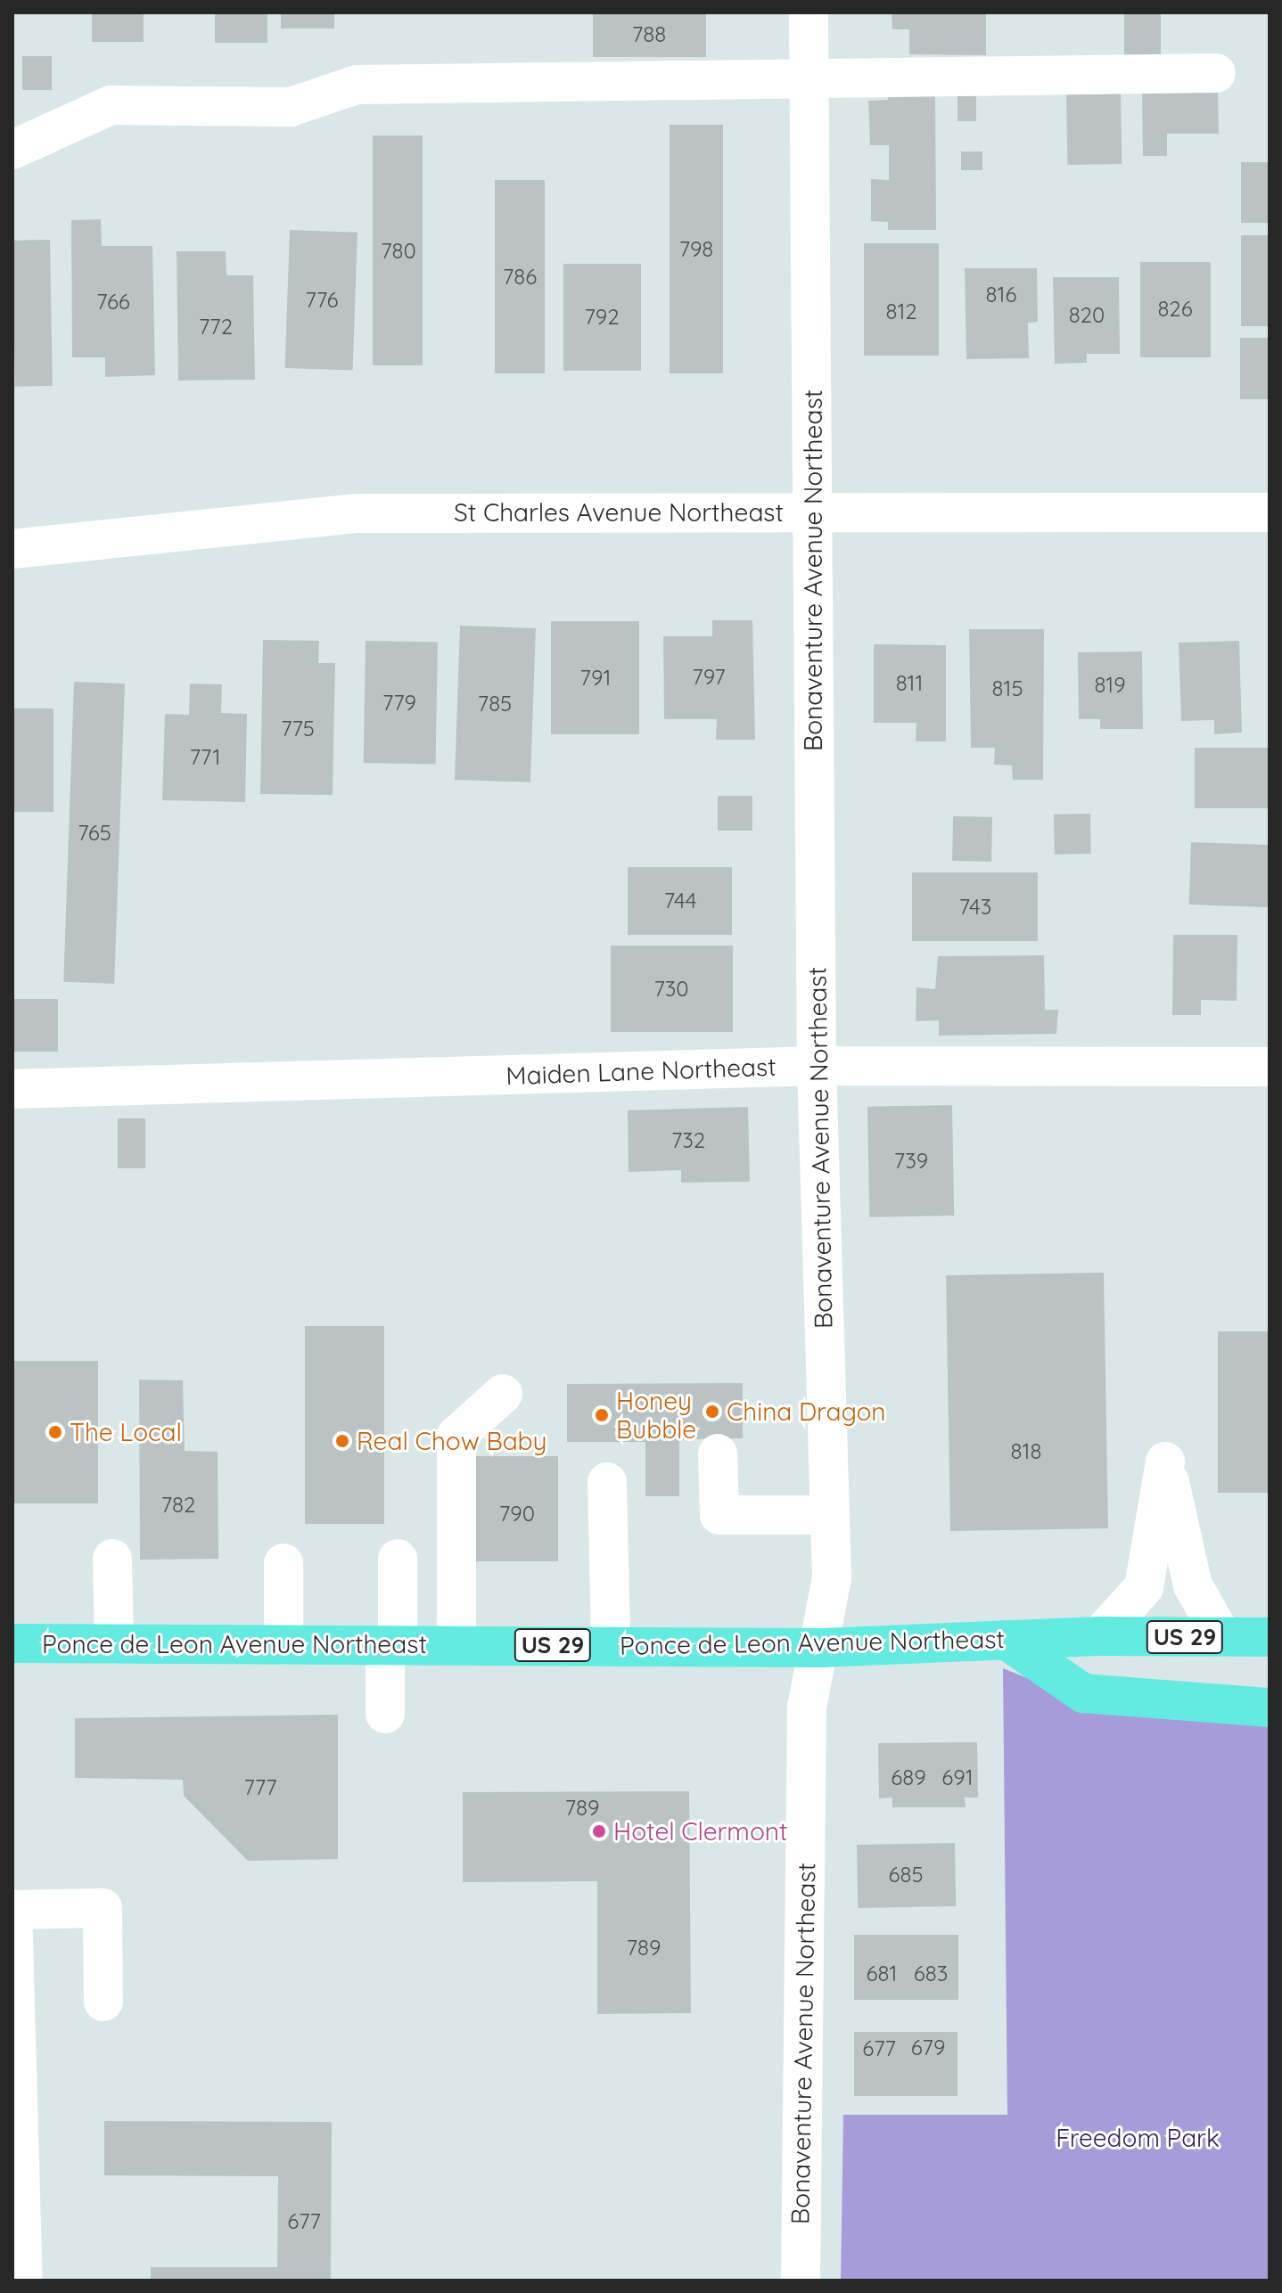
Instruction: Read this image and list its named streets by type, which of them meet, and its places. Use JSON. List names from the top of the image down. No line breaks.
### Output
{"streets":{"highway":["US 29","Ponce de Leon Avenue Northeast"],"street":["St Charles Avenue Northeast","Bonaventure Avenue Northeast","Maiden Lane Northeast"]},"crossings":[["St Charles Avenue Northeast","Bonaventure Avenue Northeast"],["Bonaventure Avenue Northeast","Maiden Lane Northeast"],["Bonaventure Avenue Northeast","Ponce de Leon Avenue Northeast"]],"parks":["Freedom Park"],"places":["China Dragon","Honey Bubble","The Local","Real Chow Baby","Hotel Clermont"],"house_numbers":["788","798","780","786","816","776","766","826","812","820","792","772","797","791","811","819","815","779","785","775","771","765","744","743","730","732","739","818","782","790","689","691","777","789","685","789","681","683","679","677","677"]}
